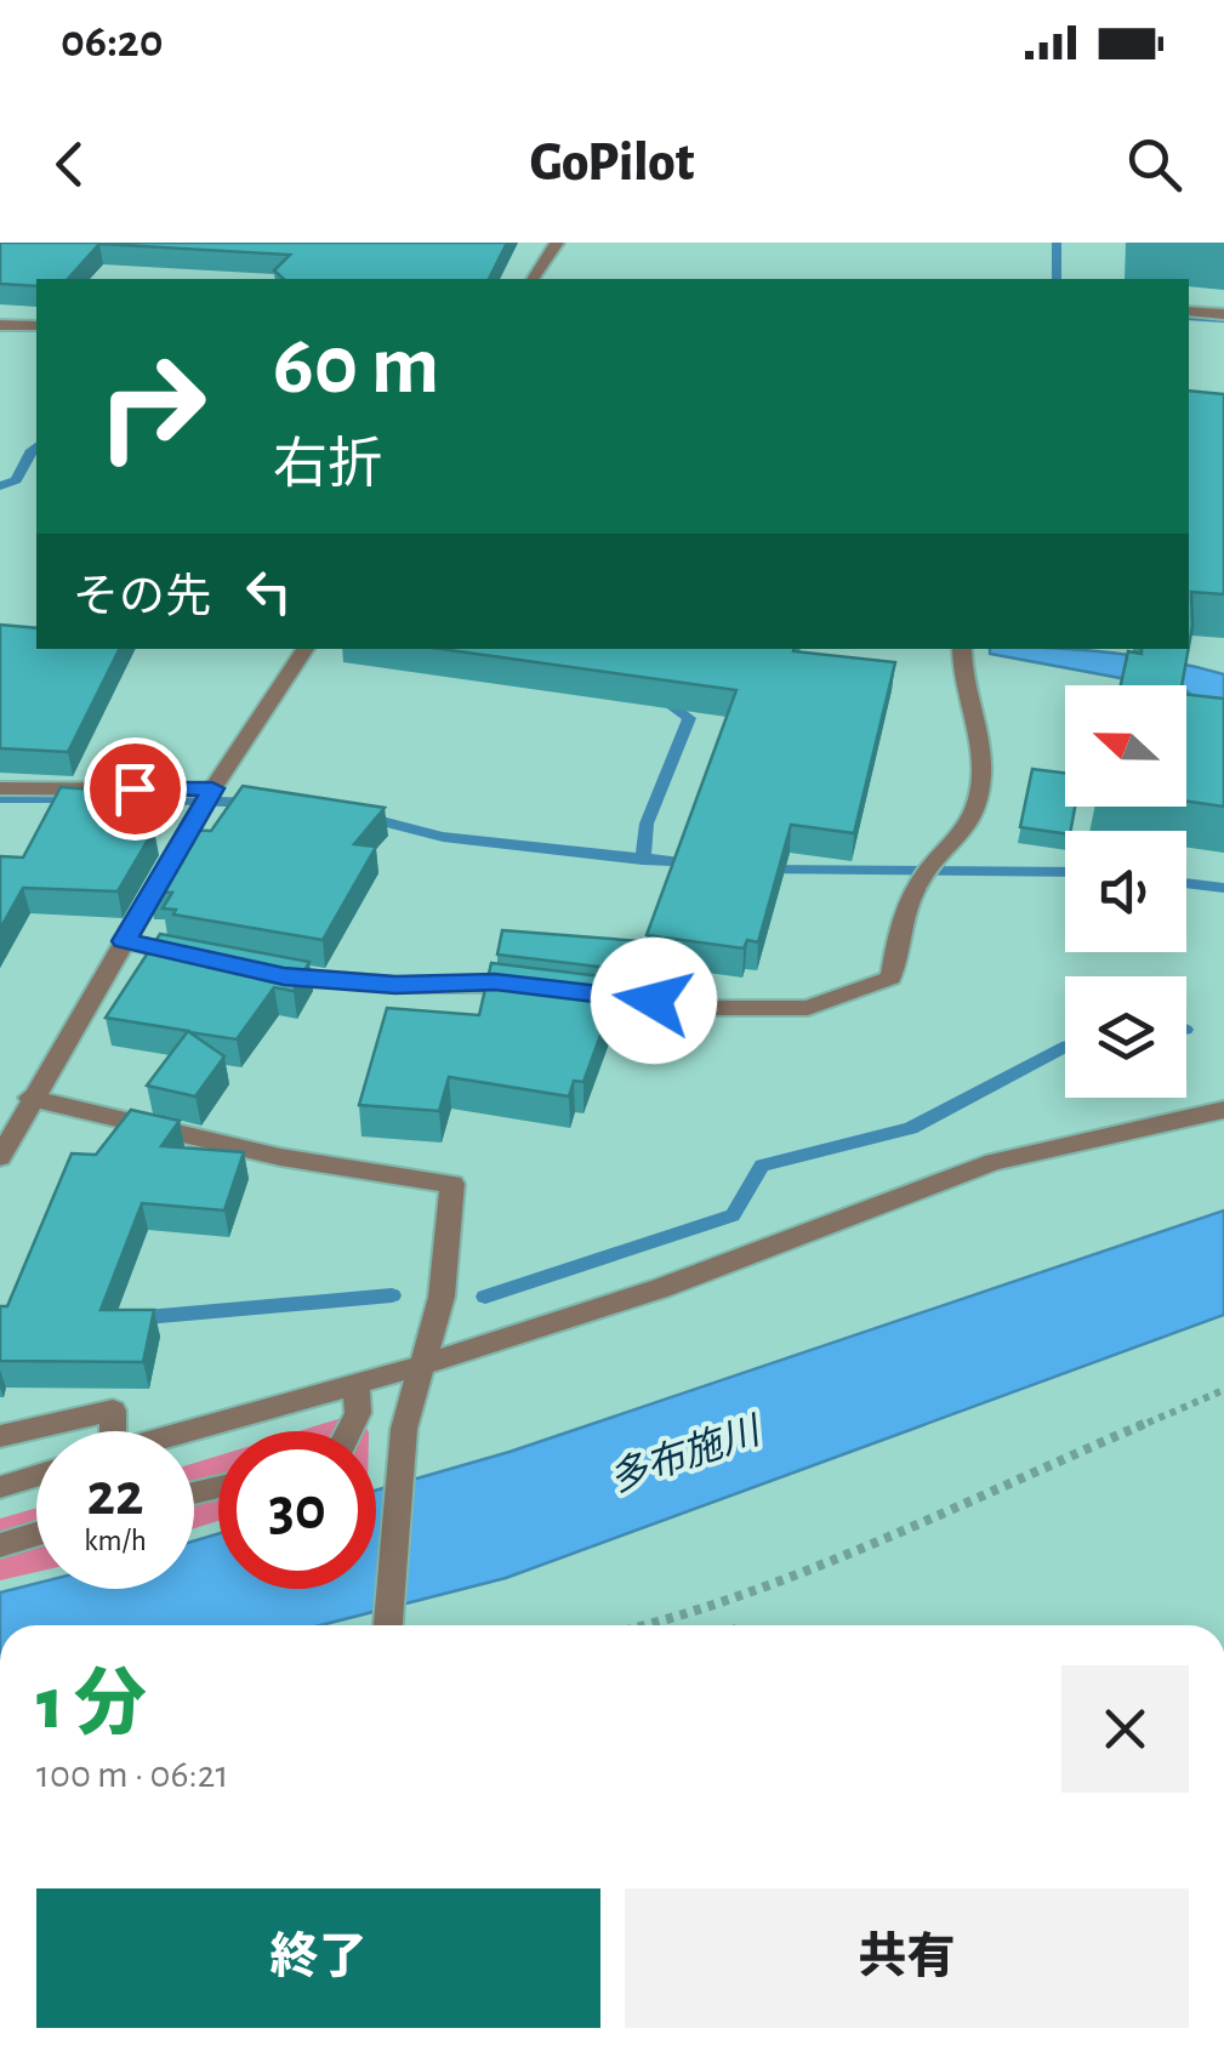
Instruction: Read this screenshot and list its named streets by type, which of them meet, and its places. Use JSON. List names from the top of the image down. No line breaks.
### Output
{"water":["多布施川"],"north":"left","page":{"status":"06:20","header":"GoPilot","turn":["60 m","右折"],"then":"その先","speed":"22 km/h","limit":"30","heading":["1 分","100 m · 06:21"],"buttons":["終了","共有"]}}
